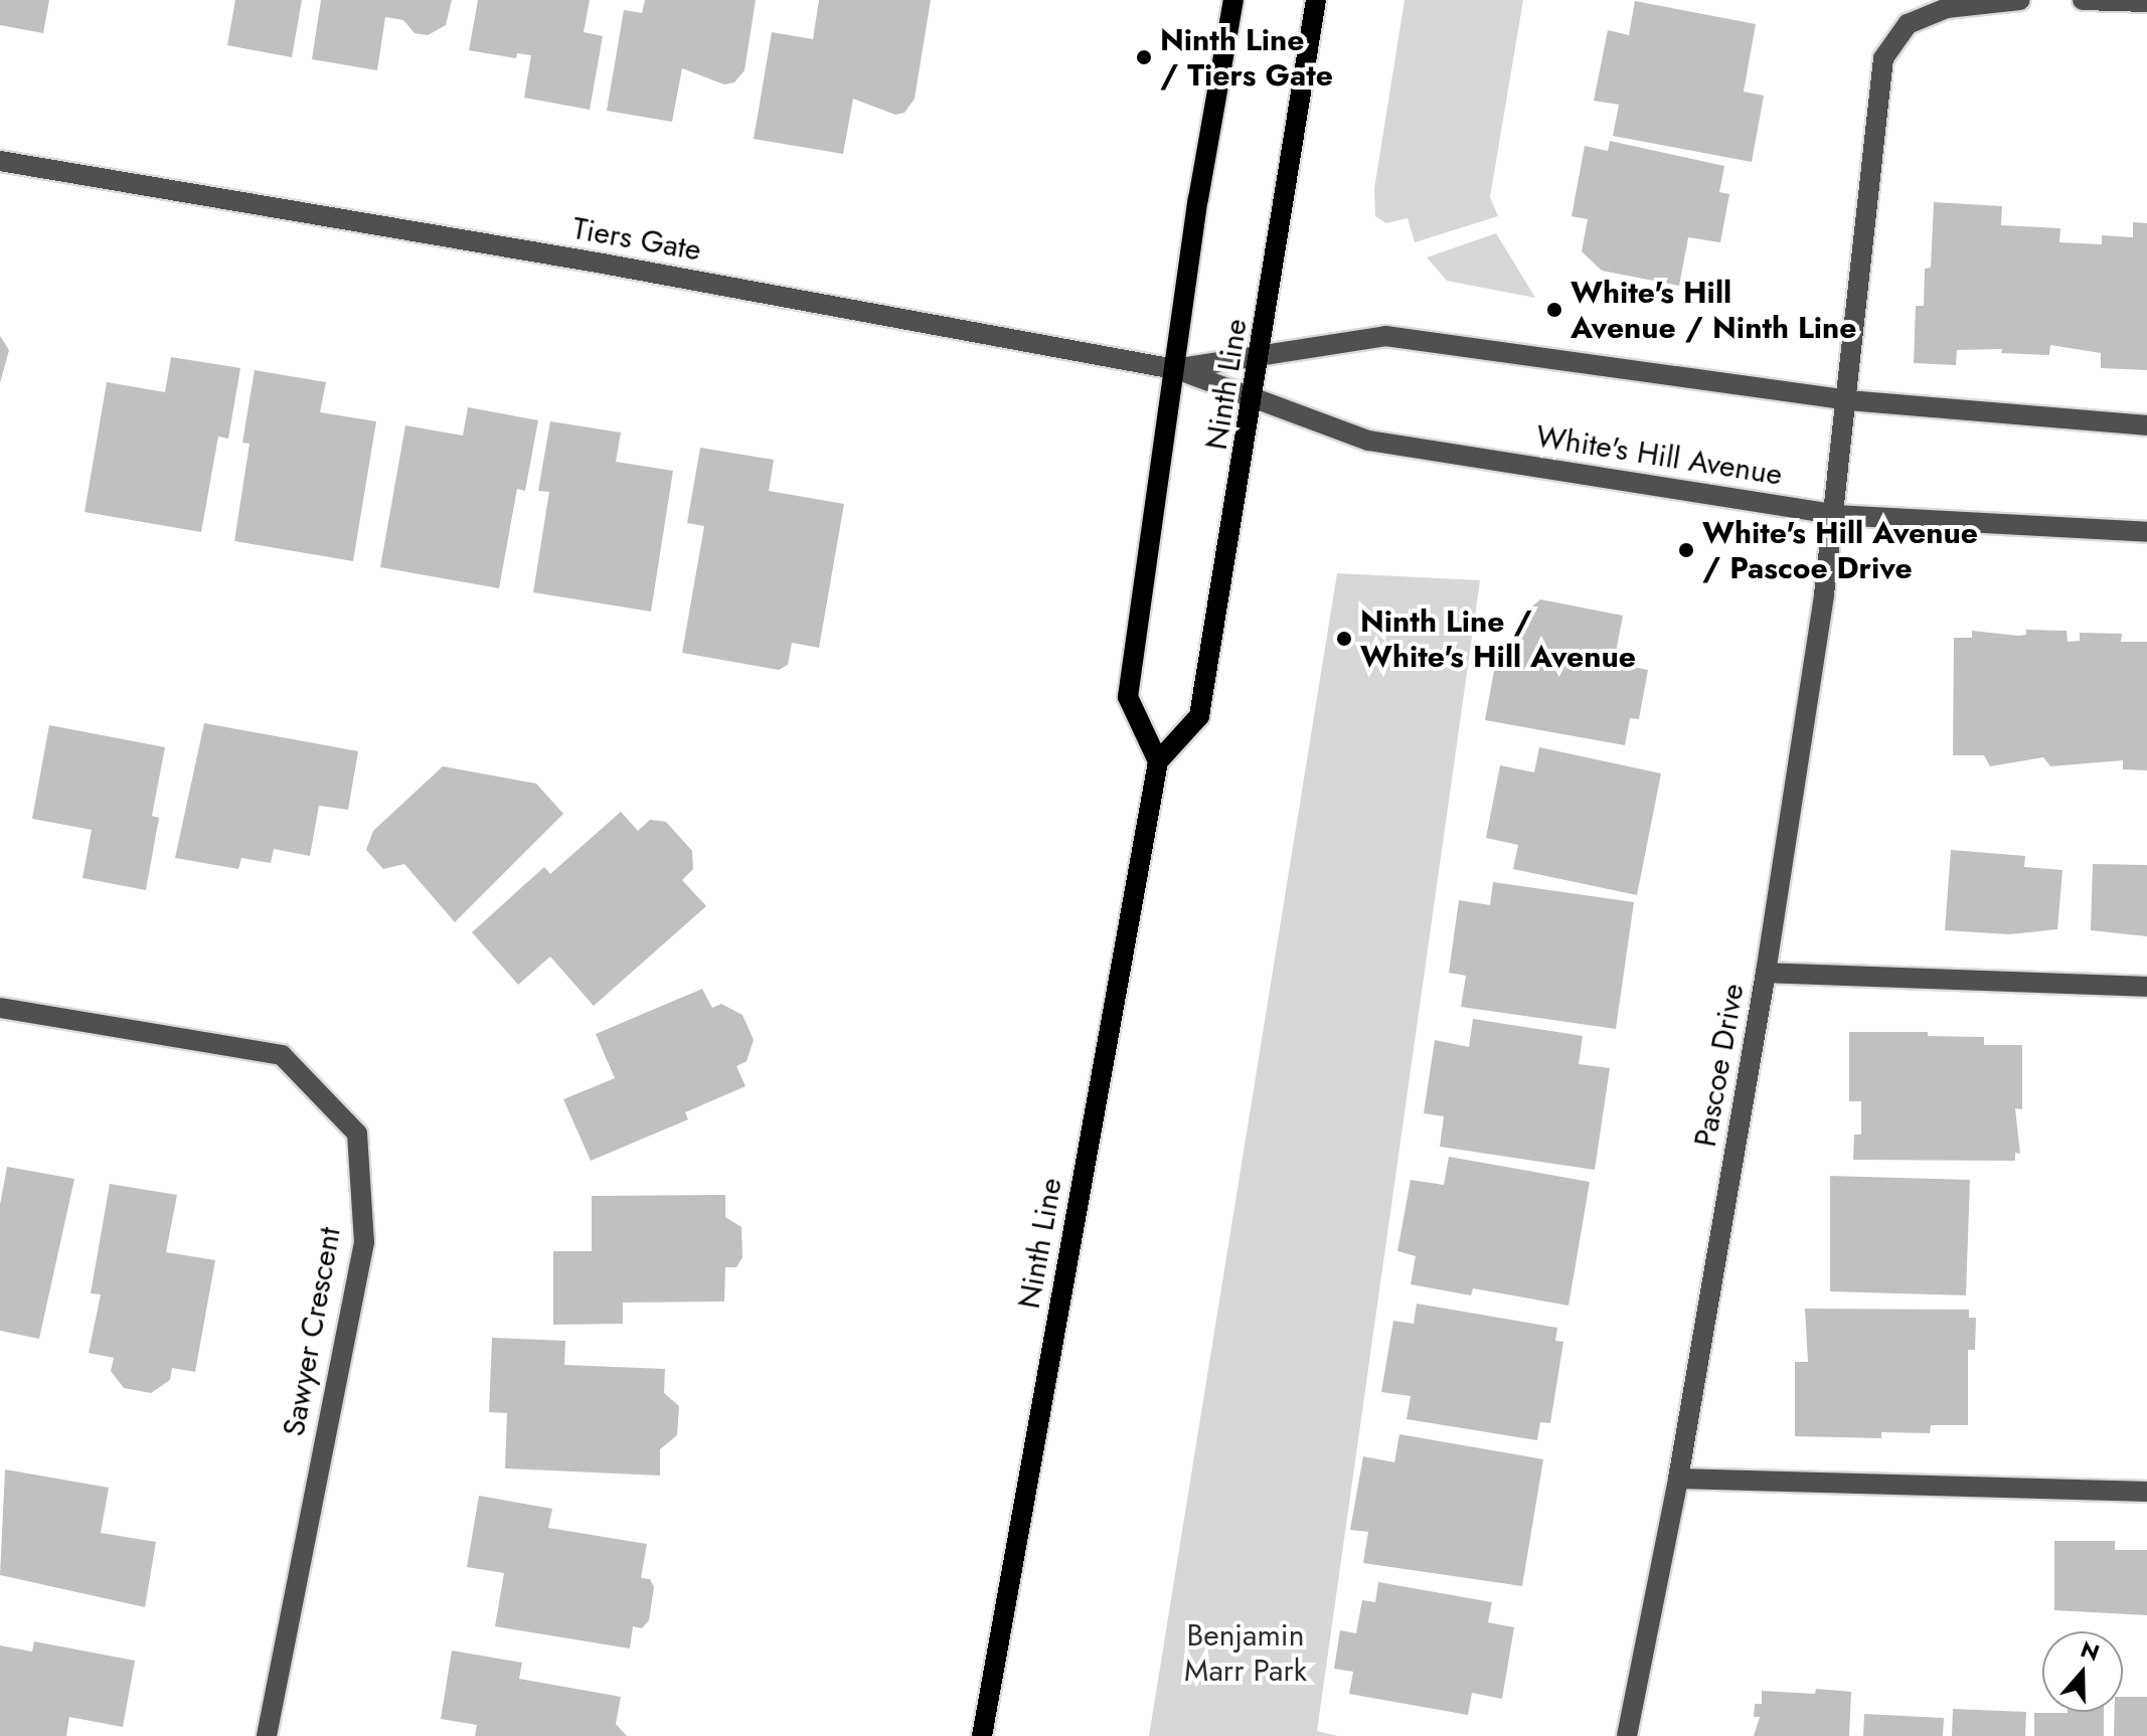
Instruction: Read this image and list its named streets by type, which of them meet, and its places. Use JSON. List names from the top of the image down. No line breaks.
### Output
{"streets":{"main road":["Ninth Line"],"street":["Tiers Gate","White's Hill Avenue","Pascoe Drive","Sawyer Crescent"]},"crossings":[["Tiers Gate","Ninth Line"],["Tiers Gate","White's Hill Avenue"],["Ninth Line","White's Hill Avenue"],["White's Hill Avenue","Pascoe Drive"]],"parks":["Benjamin Marr Park"],"places":["Ninth Line / Tiers Gate","White's Hill Avenue / Ninth Line","White's Hill Avenue / Pascoe Drive","Ninth Line / White's Hill Avenue"],"north":"top"}
